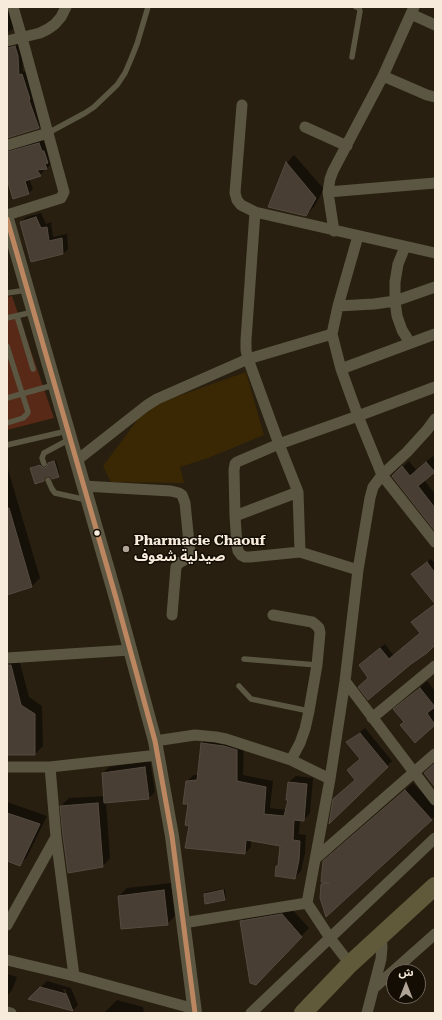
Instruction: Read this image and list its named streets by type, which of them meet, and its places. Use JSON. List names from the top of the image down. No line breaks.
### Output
{"places":["Pharmacie Chaouf صيدلية شعوف"],"north":"top"}
